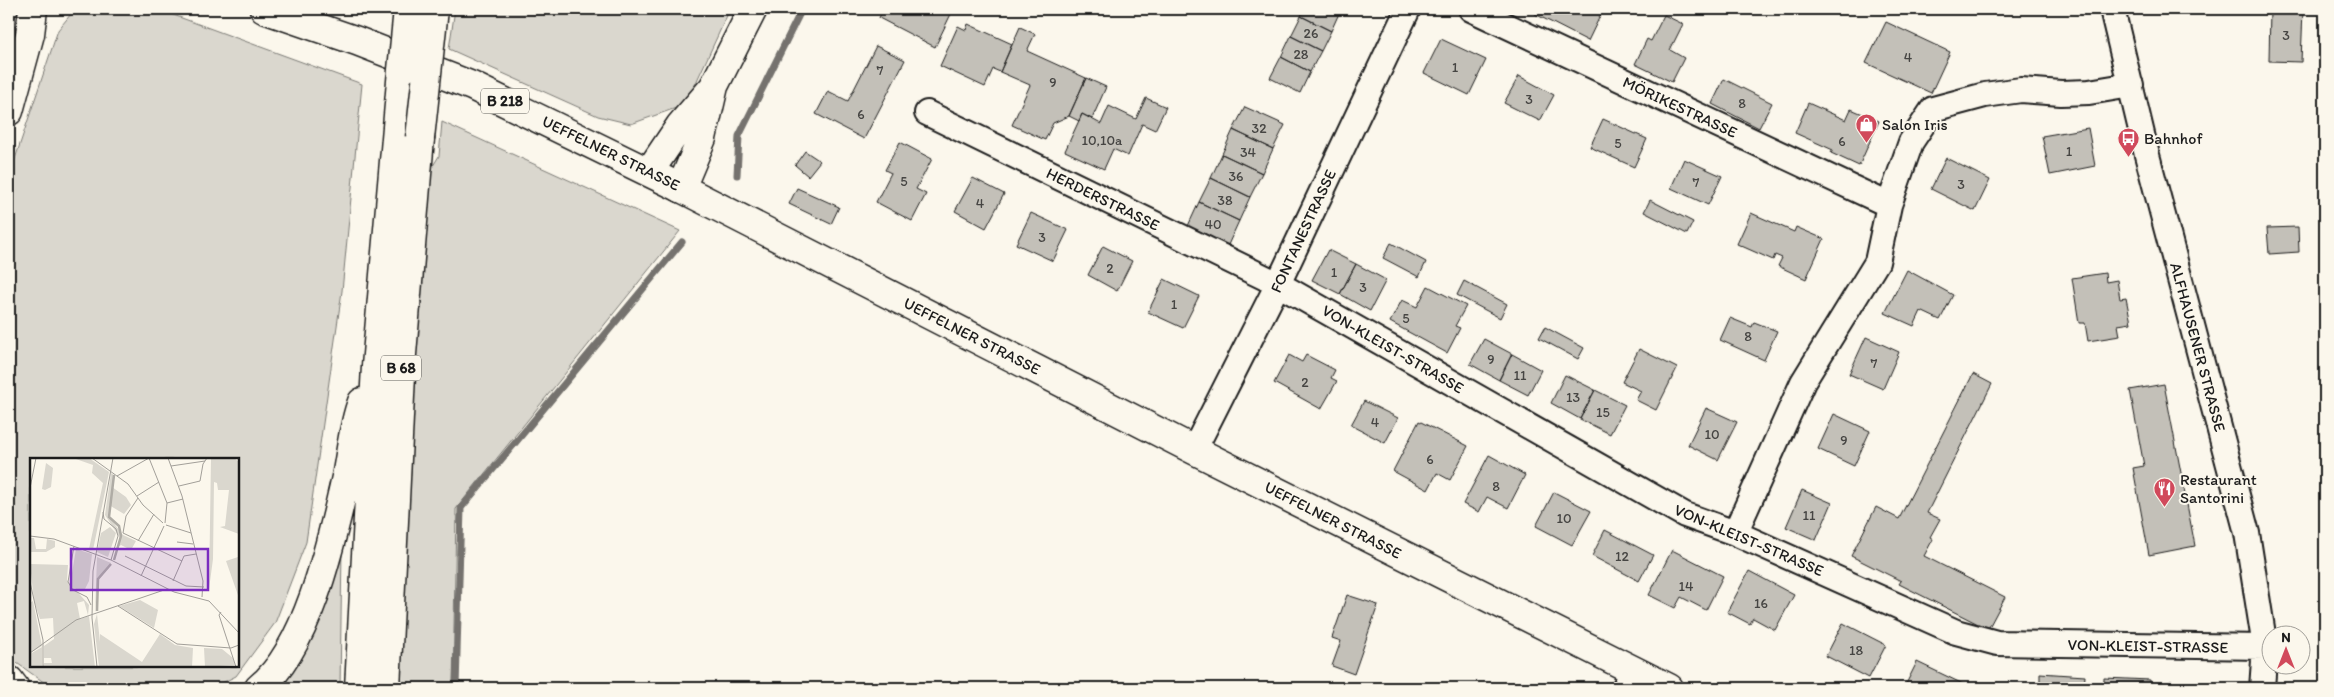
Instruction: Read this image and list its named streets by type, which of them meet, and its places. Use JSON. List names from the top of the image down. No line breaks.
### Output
{"streets":{"main road":["B 218","UEFFELNER STRASSE","B 68"],"street":["MÖRIKESTRASSE","HERDERSTRASSE","FONTANESTRASSE","ALFHAUSENER STRASSE","VON-KLEIST-STRASSE"]},"crossings":[["UEFFELNER STRASSE","FONTANESTRASSE"],["HERDERSTRASSE","FONTANESTRASSE"],["HERDERSTRASSE","VON-KLEIST-STRASSE"],["FONTANESTRASSE","VON-KLEIST-STRASSE"]],"places":{"shop":["Salon Iris"],"bus stop":["Bahnhof"],"restaurant":["Restaurant Santorini"]},"house_numbers":["26","3","28","4","1","7","9","3","8","6","32","10,10a","6","5","1","34","36","5","7","3","38","4","40","3","2","1","3","1","5","8","9","7","11","2","13","15","4","10","9","6","8","11","10","12","14","16","18"],"north":"top"}
